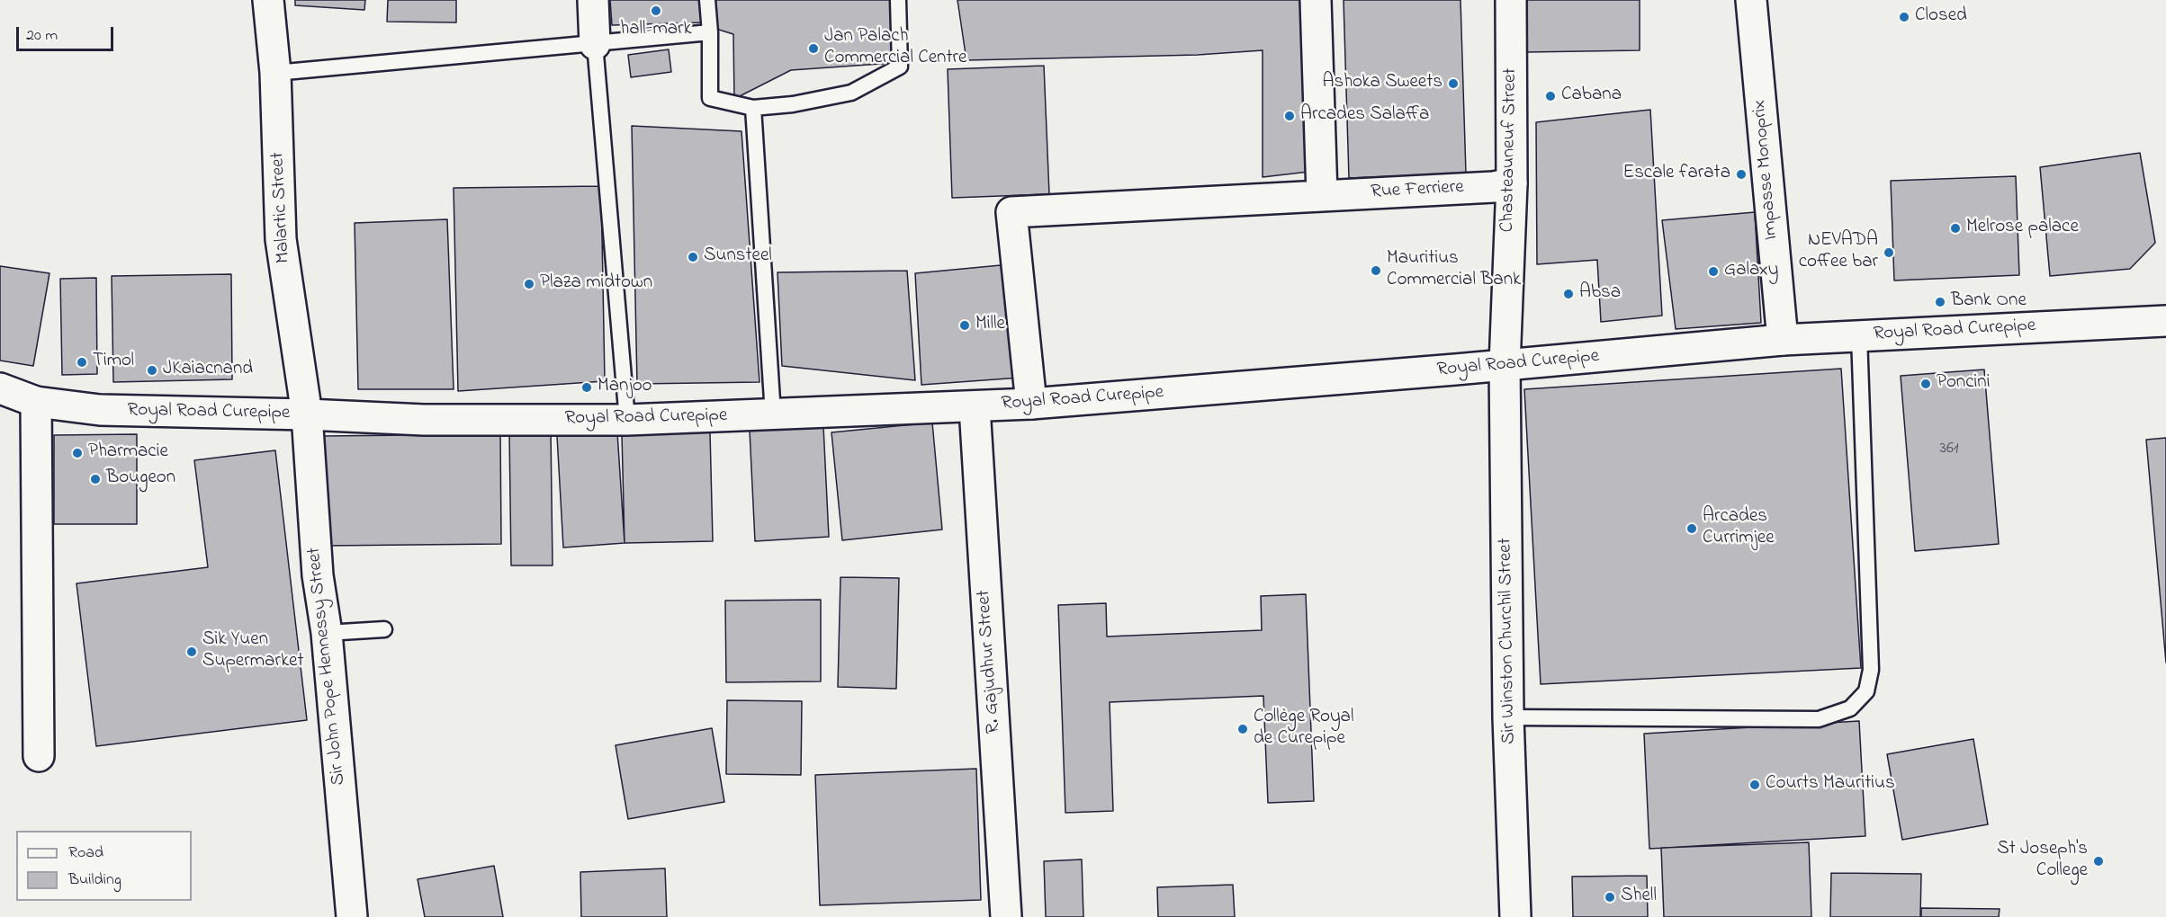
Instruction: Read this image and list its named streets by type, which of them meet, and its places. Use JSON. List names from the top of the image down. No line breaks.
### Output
{"streets":{"street":["Chasteauneuf Street","Impasse Monoprix","Rue Ferriere","Malartic Street","Royal Road Curepipe","Sir Winston Churchil Street","R. Gajudhur Street","Sir John Pope Hennessy Street"]},"crossings":[["Chasteauneuf Street","Rue Ferriere"],["Chasteauneuf Street","Royal Road Curepipe"],["Chasteauneuf Street","Sir Winston Churchil Street"],["Impasse Monoprix","Royal Road Curepipe"],["Rue Ferriere","Royal Road Curepipe"],["Malartic Street","Royal Road Curepipe"],["Malartic Street","Sir John Pope Hennessy Street"],["Royal Road Curepipe","Sir Winston Churchil Street"],["Royal Road Curepipe","R. Gajudhur Street"],["Royal Road Curepipe","Sir John Pope Hennessy Street"]],"places":["hall-mark","Closed","Jan Palach Commercial Centre","Ashoka Sweets","Cabana","Arcades Salaffa","Escale farata","Melrose palace","NEVADA coffee bar","Sunsteel","Mauritius Commercial Bank","Galaxy","Plaza midtown","Absa","Bank One","Mille","Timol","JKaiacnand","Poncini","Manjoo","Pharmacie","Bougeon","Arcades Currimjee","Sik Yuen Supermarket","Collège Royal de Curepipe","Courts Mauritius","St Joseph's College","Shell"],"house_numbers":["361"],"legend":["Road","Building"],"scale_bar":"20 m"}
